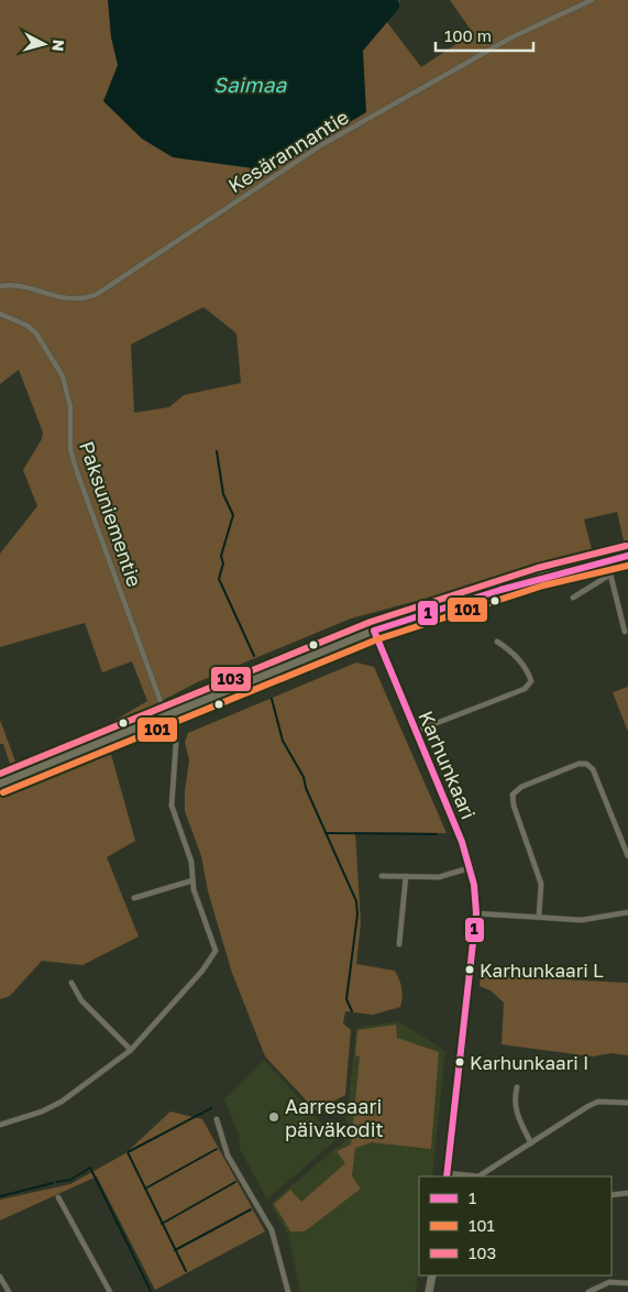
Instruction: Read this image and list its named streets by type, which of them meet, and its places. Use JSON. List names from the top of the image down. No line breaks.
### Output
{"streets":{"main road":["Karhunkaari"],"street":["Kesärannantie","Paksuniementie"]},"water":["Saimaa"],"places":["Karhunkaari L","Karhunkaari I","Aarresaari päiväkodit"],"lines":["transit line 103","transit line 1","transit line 101"],"legend":["1","101","103"],"scale_bar":"100 m","north":"right"}
